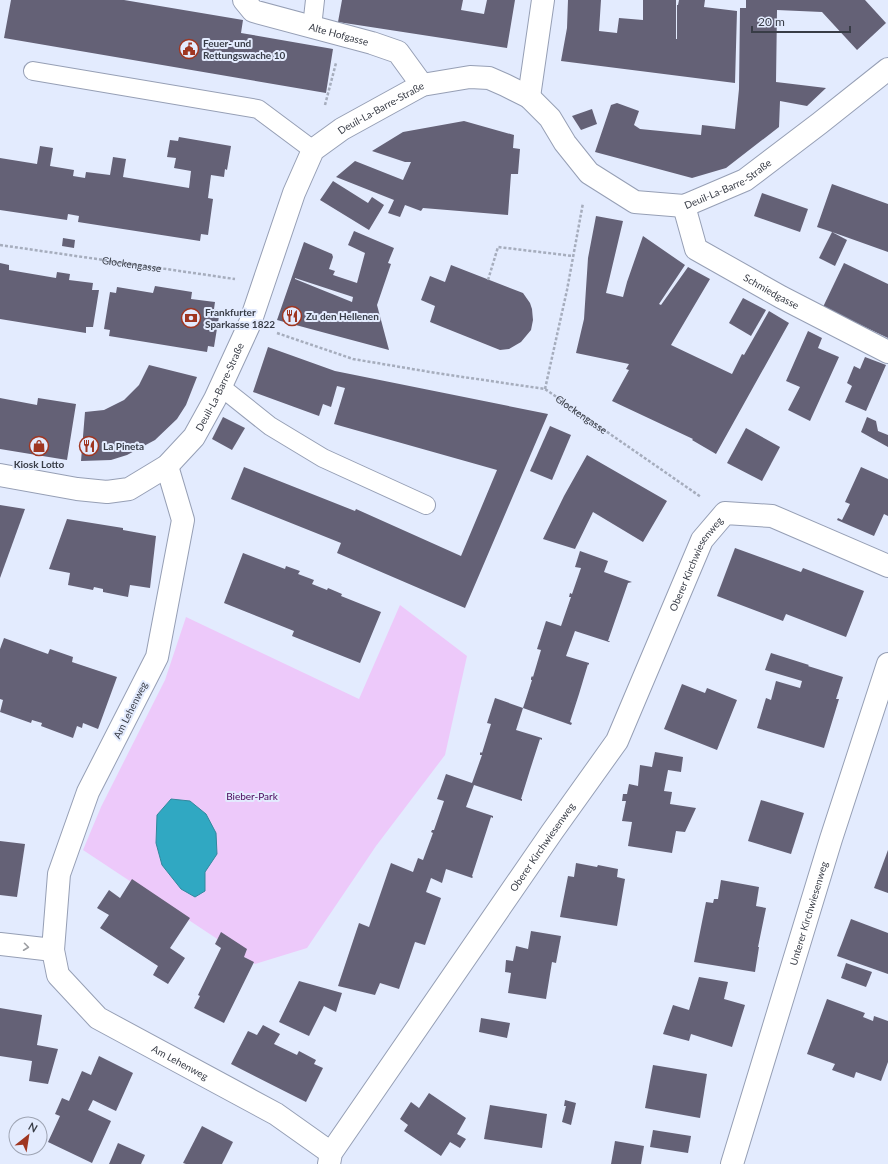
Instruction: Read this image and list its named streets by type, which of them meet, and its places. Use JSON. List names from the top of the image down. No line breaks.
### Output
{"streets":{"street":["Alte Hofgasse","Deuil-La-Barre-Straße","Schmiedgasse","Oberer Kirchwiesenweg","Am Lehenweg","Unterer Kirchwiesenweg"],"path":["Glockengasse"]},"crossings":[["Alte Hofgasse","Deuil-La-Barre-Straße"],["Deuil-La-Barre-Straße","Glockengasse"],["Deuil-La-Barre-Straße","Schmiedgasse"],["Deuil-La-Barre-Straße","Am Lehenweg"],["Glockengasse","Oberer Kirchwiesenweg"],["Oberer Kirchwiesenweg","Am Lehenweg"]],"parks":["Bieber-Park"],"places":{"public building":["Feuer- und Rettungswache 10"],"restaurant":["Zu den Hellenen","La Pineta"],"bank":["Frankfurter Sparkasse 1822"],"shop":["Kiosk Lotto"]},"scale_bar":"20 m","north":"top right"}
